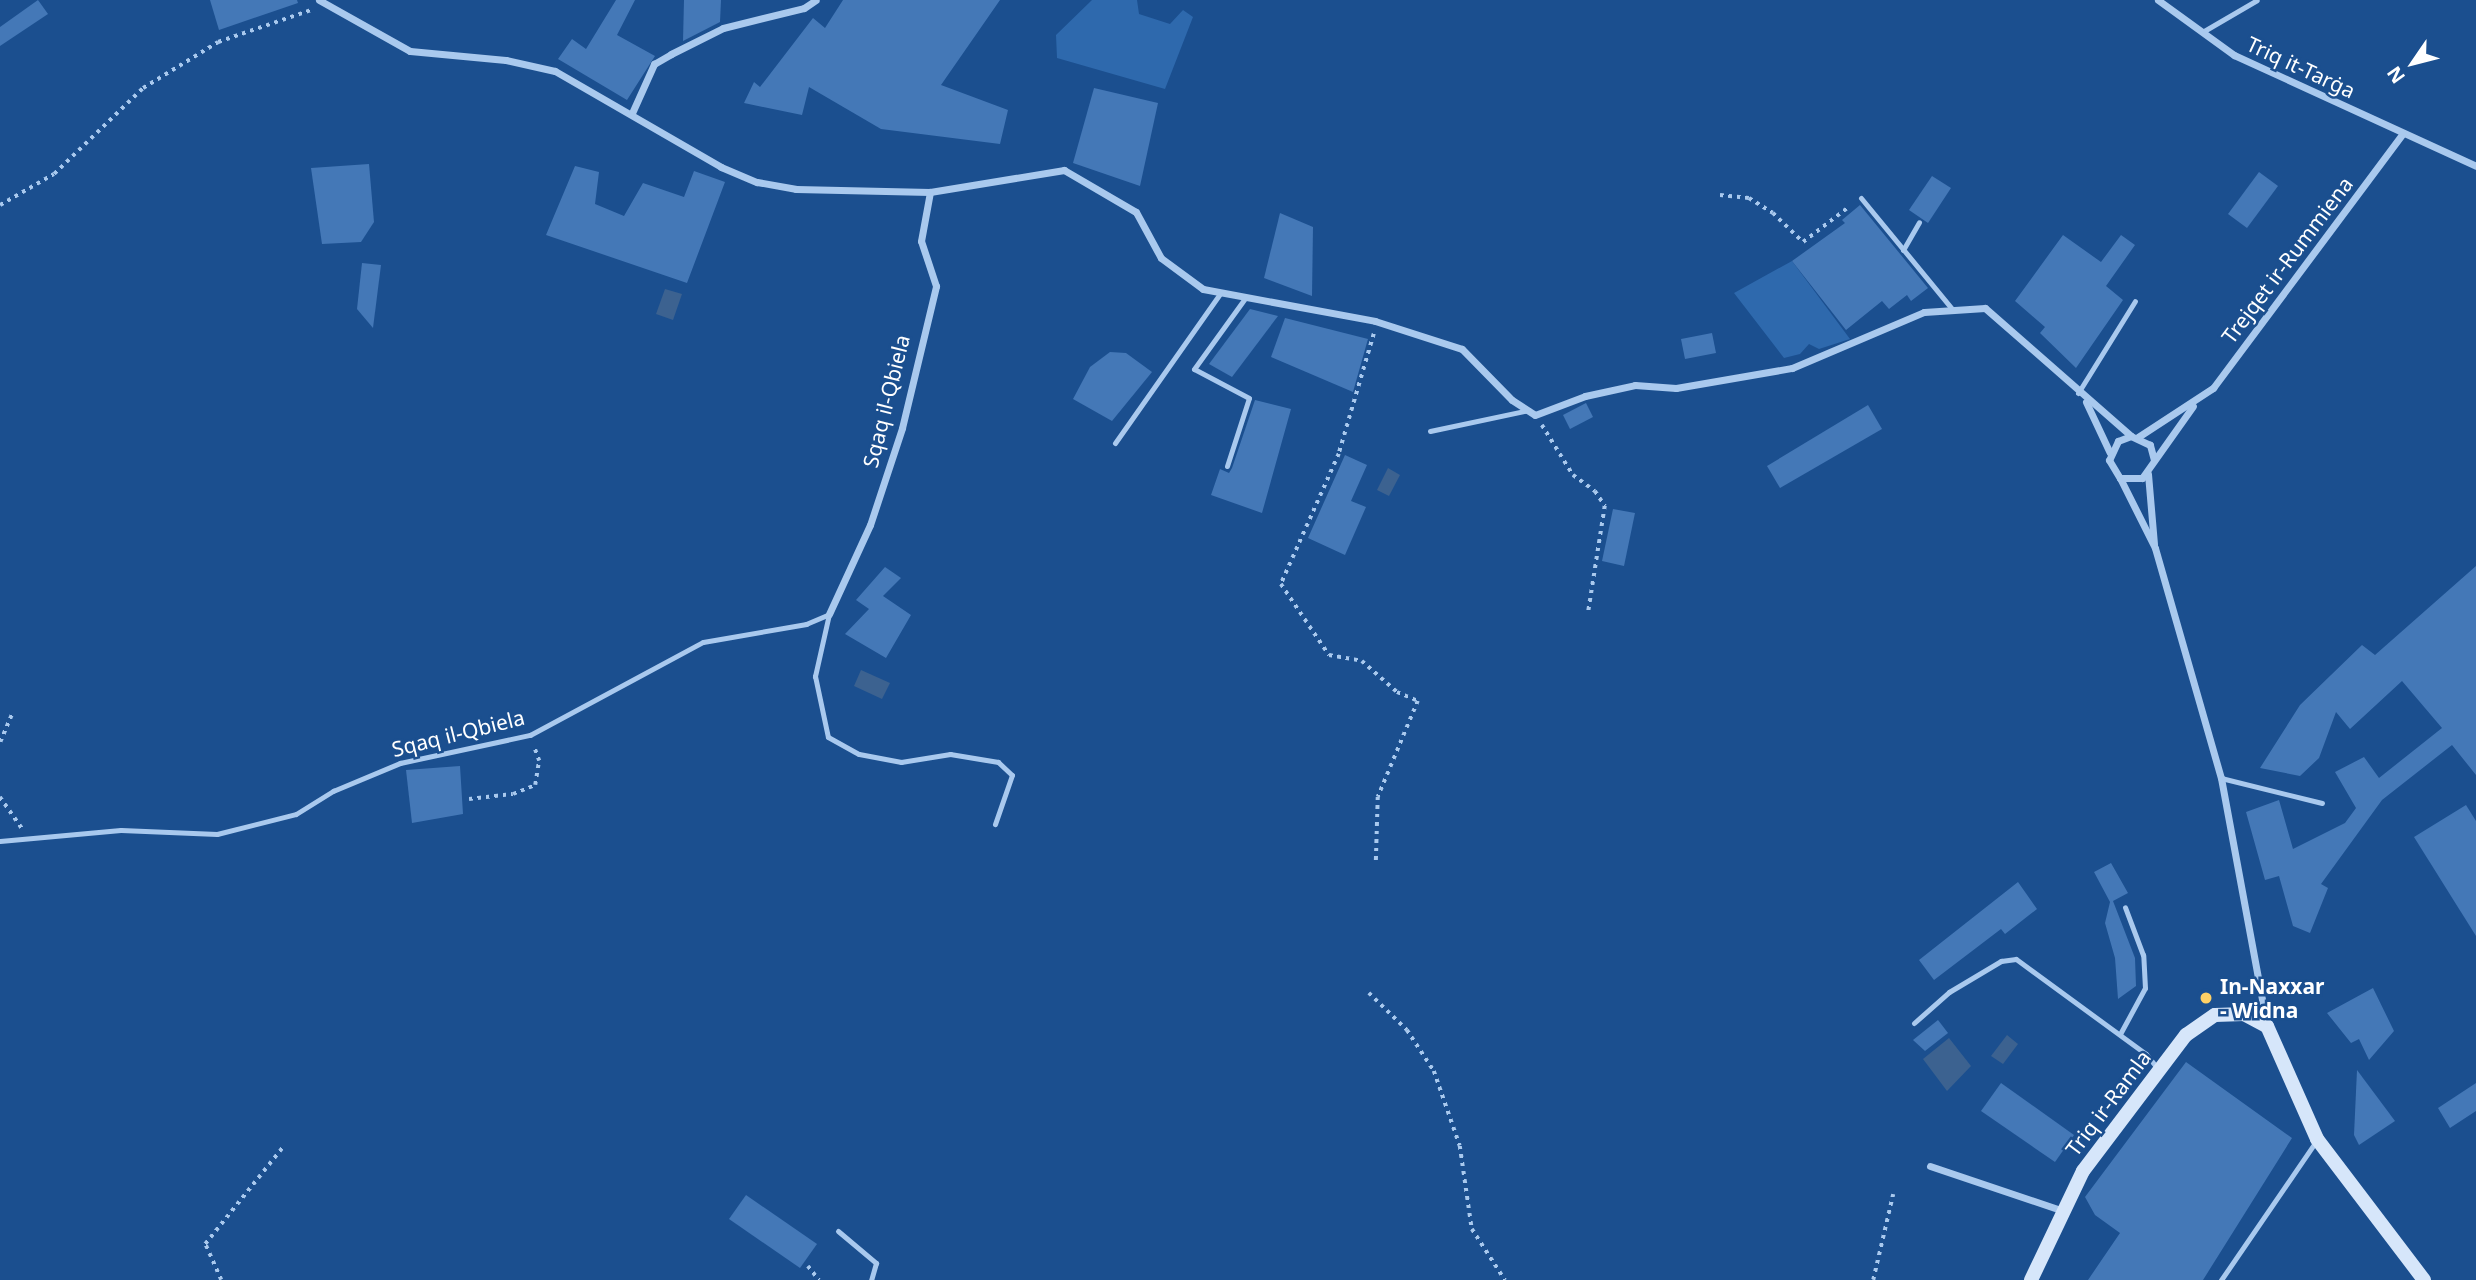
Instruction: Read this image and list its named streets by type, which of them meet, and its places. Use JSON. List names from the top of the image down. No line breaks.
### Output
{"streets":{"main road":["Triq ir-Ramla"],"street":["Triq it-Tarġa","Trejqet ir-Rummiena","Sqaq il-Qbiela"]},"crossings":[["Triq it-Tarġa","Trejqet ir-Rummiena"]],"places":["In-Naxxar - Widna"],"north":"bottom left"}
